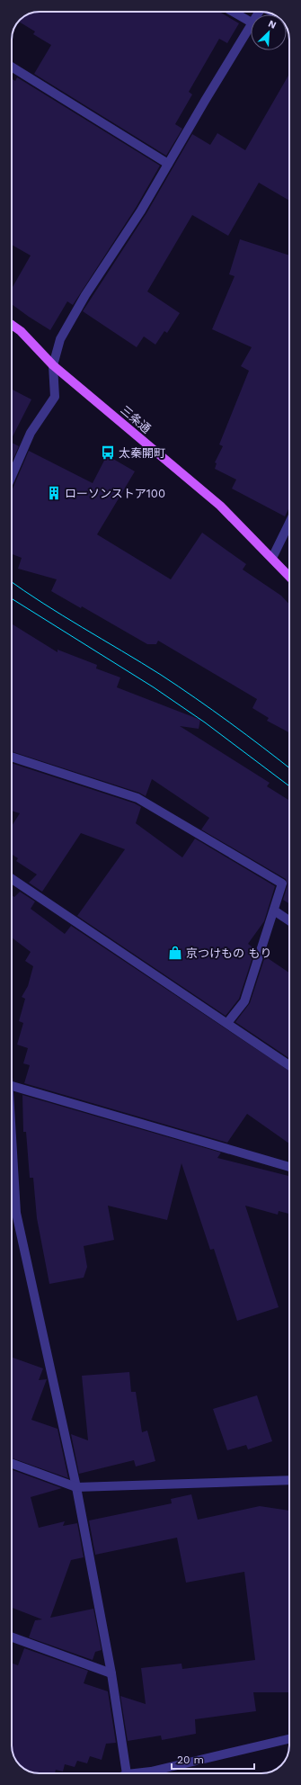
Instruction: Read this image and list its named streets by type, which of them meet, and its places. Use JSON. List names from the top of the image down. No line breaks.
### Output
{"streets":{"main road":["三条通"]},"places":{"bus stop":["太秦開町"],"building":["ローソンストア100"],"shop":["京つけもの もり"]},"scale_bar":"20 m","north":"top right"}
